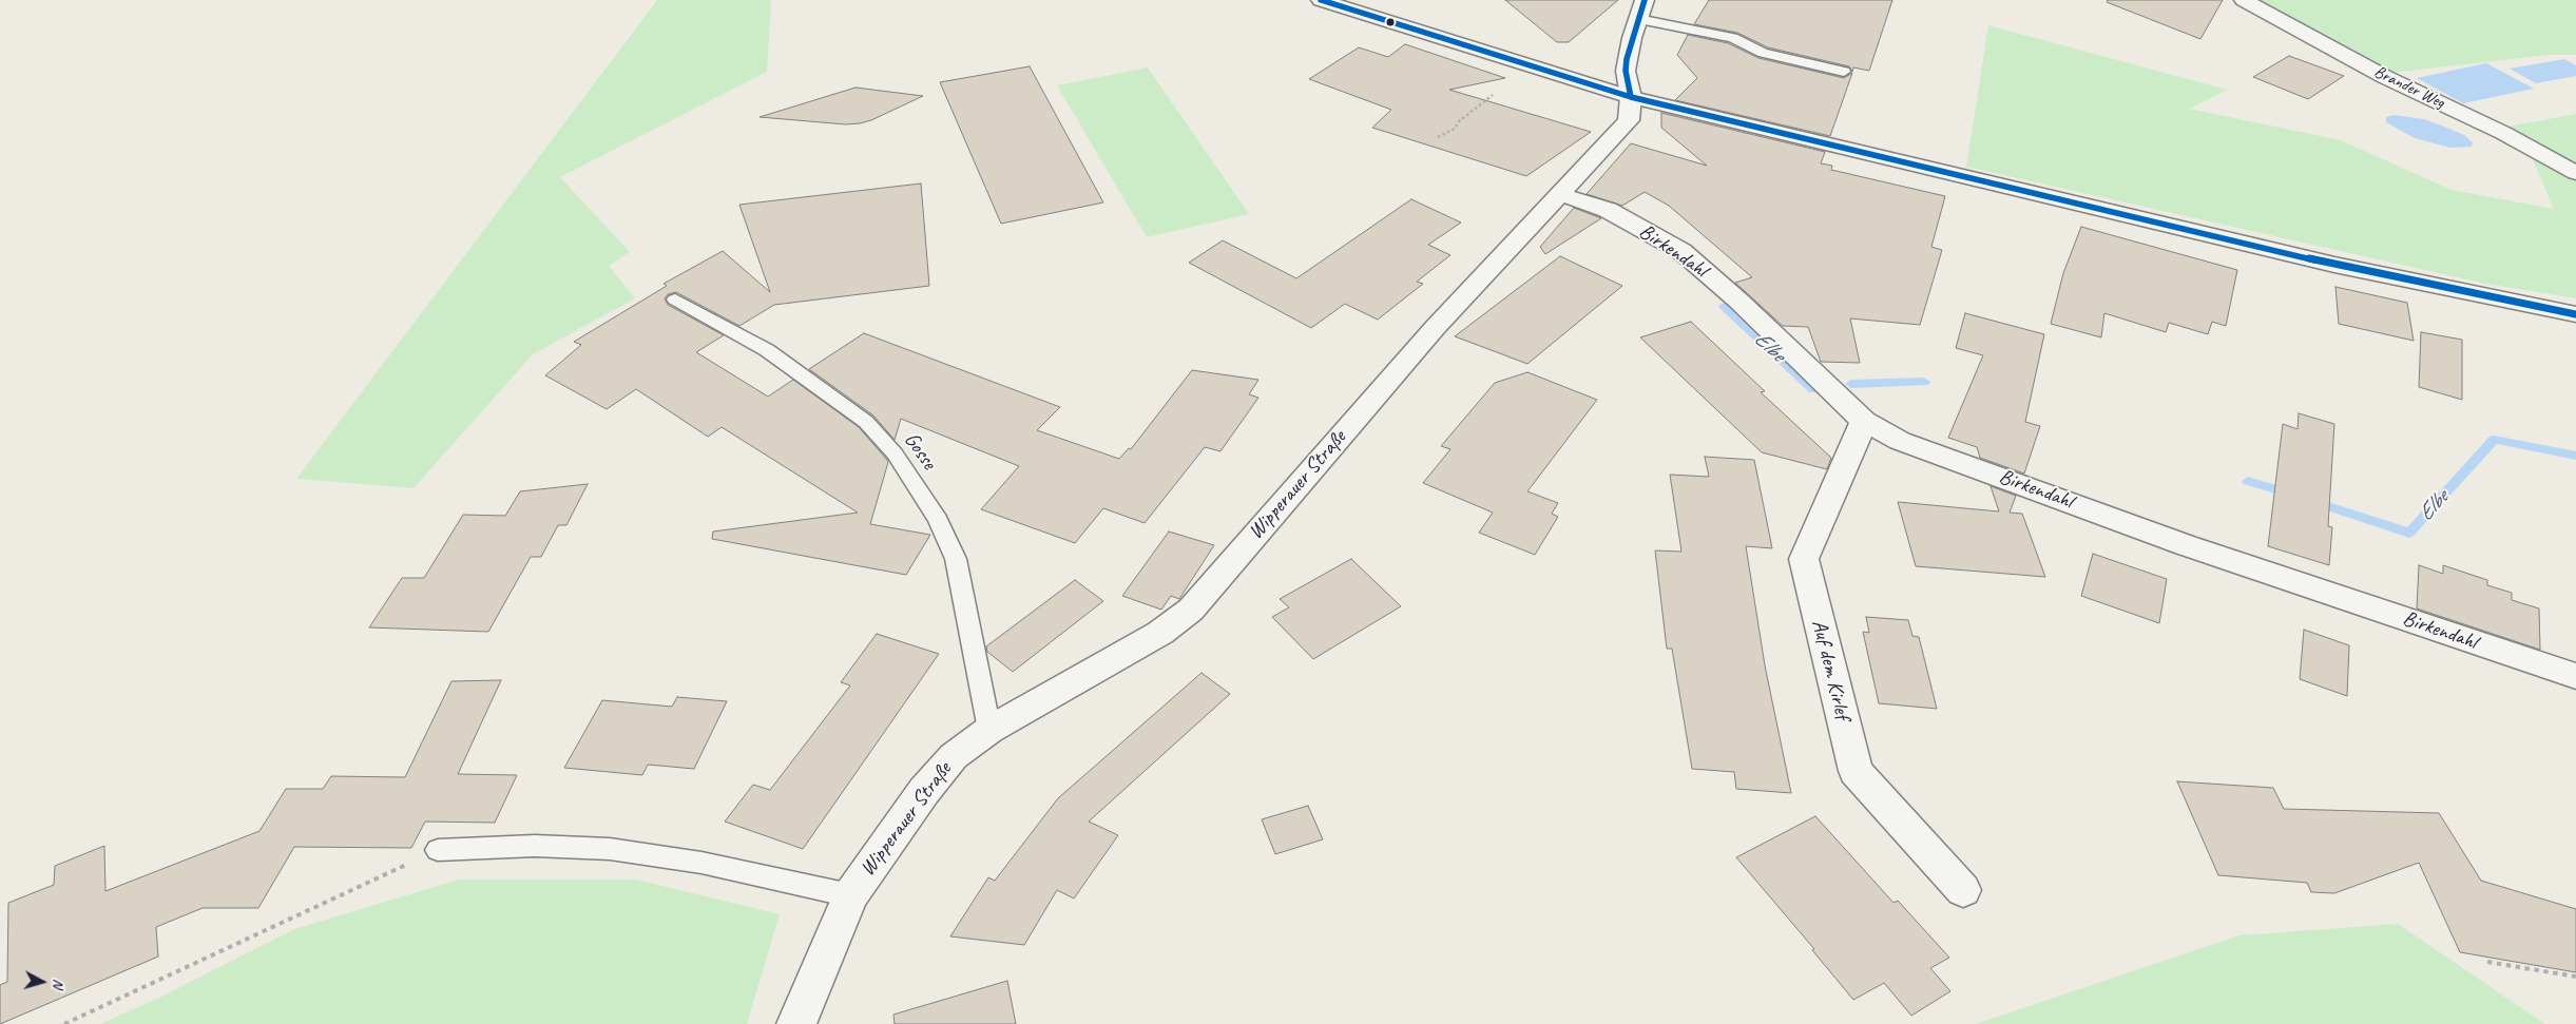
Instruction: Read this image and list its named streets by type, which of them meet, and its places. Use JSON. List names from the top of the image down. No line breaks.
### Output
{"streets":{"street":["Brander Weg","Birkendahl","Wipperauer Straße","Auf dem Kirlef"],"lane":["Gosse"]},"crossings":[["Birkendahl","Wipperauer Straße"],["Birkendahl","Auf dem Kirlef"],["Gosse","Wipperauer Straße"]],"water":["Elbe"],"north":"right"}
